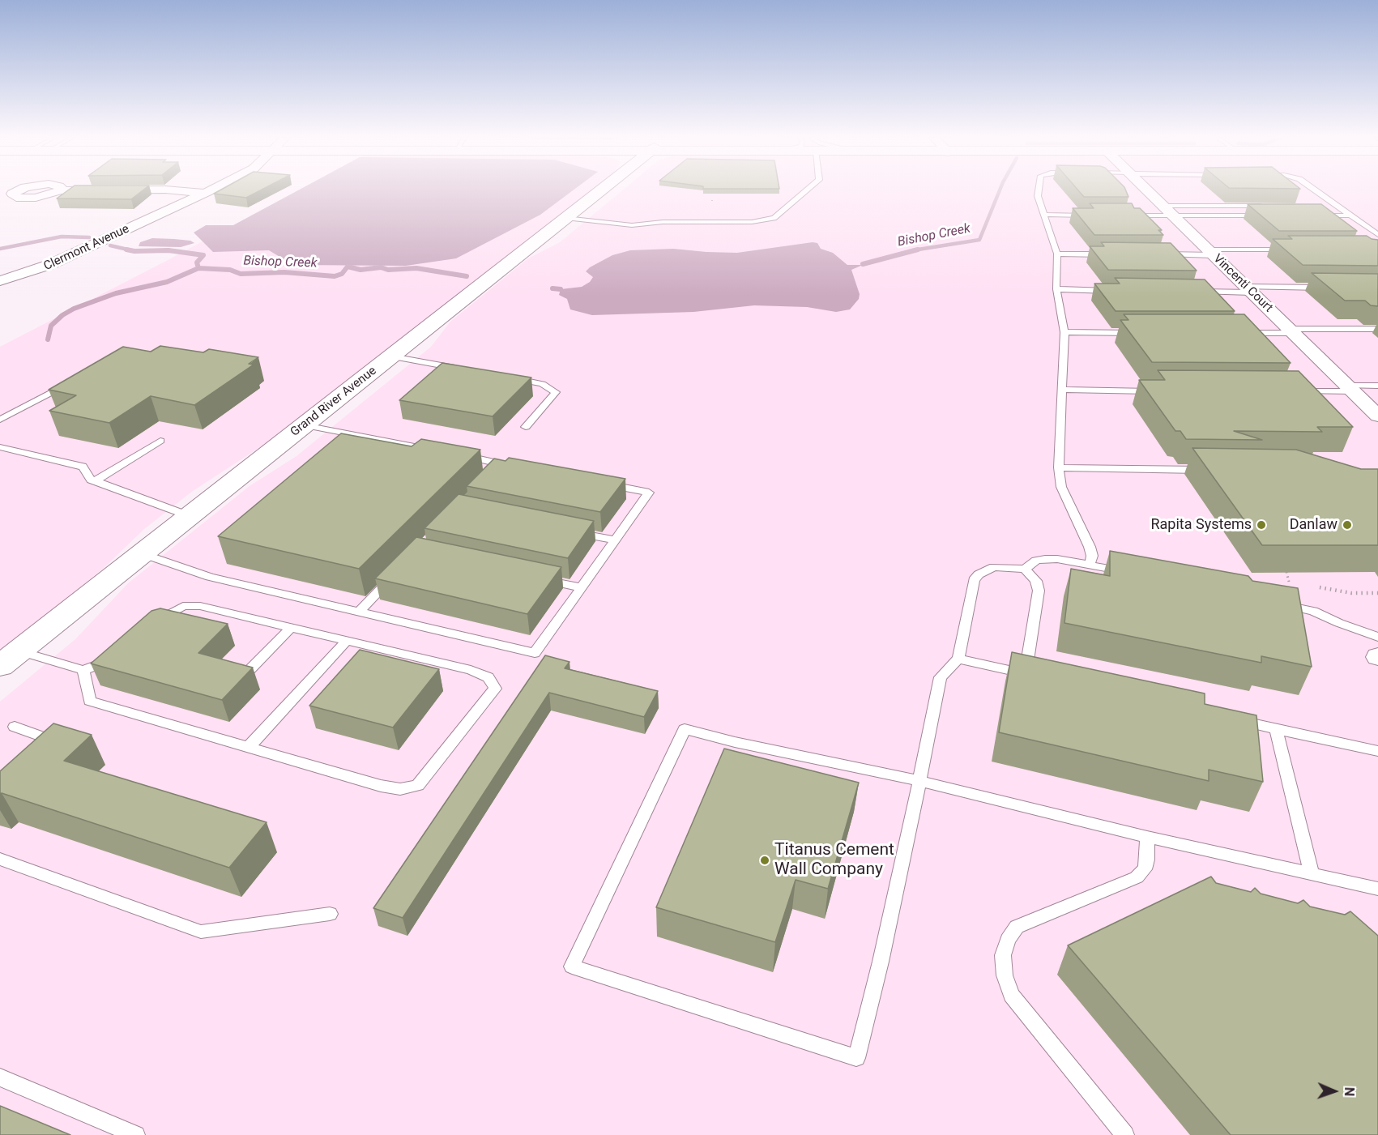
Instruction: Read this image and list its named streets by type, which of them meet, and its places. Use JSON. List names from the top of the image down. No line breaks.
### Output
{"streets":{"street":["Clermont Avenue","Vincenti Court","Grand River Avenue"]},"water":["Bishop Creek"],"places":["Rapita Systems","Danlaw","Titanus Cement Wall Company"],"north":"right"}
